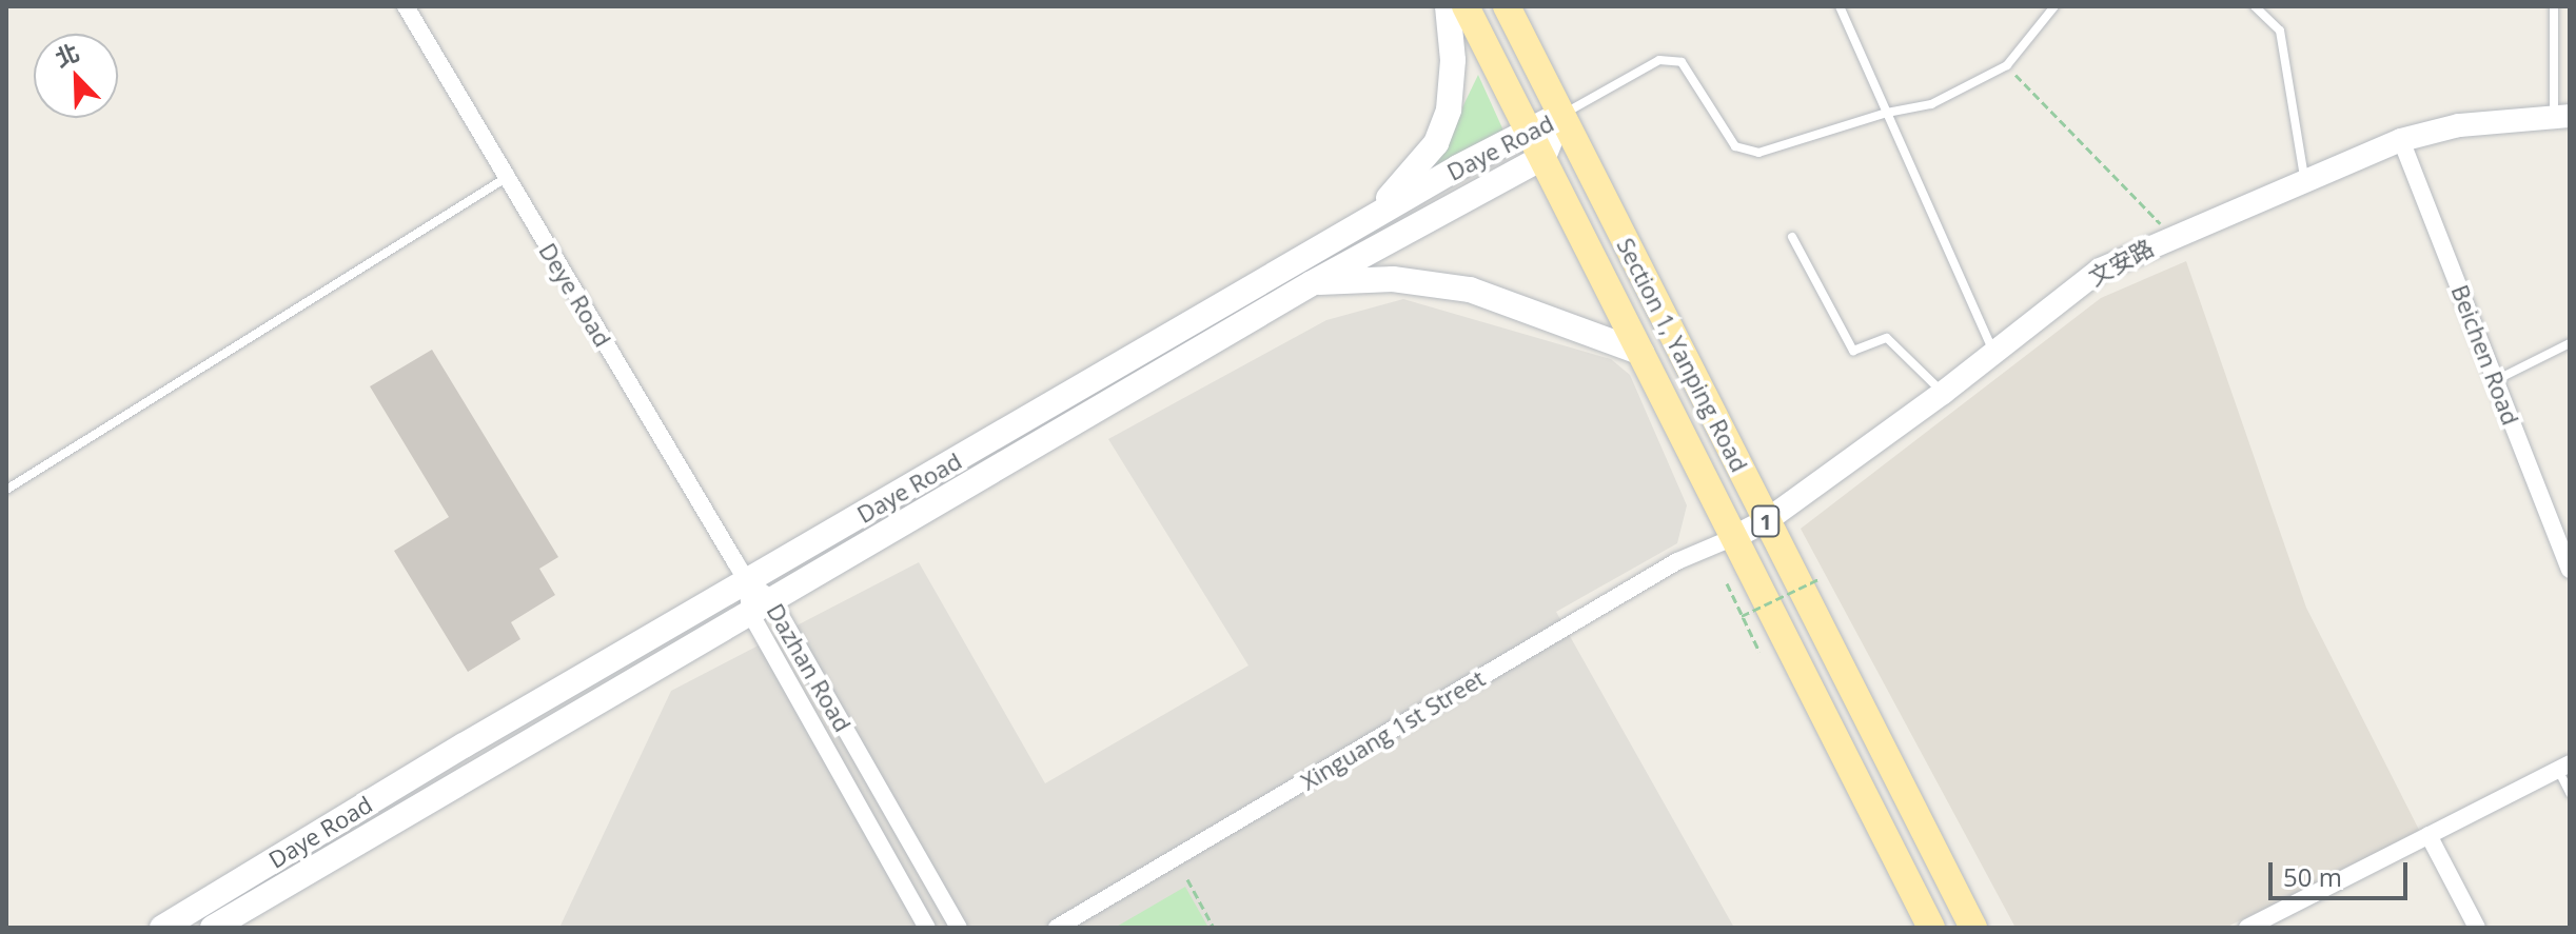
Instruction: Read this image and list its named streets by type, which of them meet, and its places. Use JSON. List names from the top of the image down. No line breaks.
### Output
{"streets":{"main road":["Daye Road","Section 1, Yanping Road","1"],"street":["文安路","Deye Road","Beichen Road","Dazhan Road","Xinguang 1st Street"]},"crossings":[["Daye Road","Deye Road"],["Daye Road","Section 1, Yanping Road"],["Daye Road","Dazhan Road"],["文安路","Section 1, Yanping Road"],["文安路","Beichen Road"],["文安路","Xinguang 1st Street"],["Deye Road","Dazhan Road"],["Section 1, Yanping Road","Xinguang 1st Street"]],"scale_bar":"50 m","north":"top left"}
